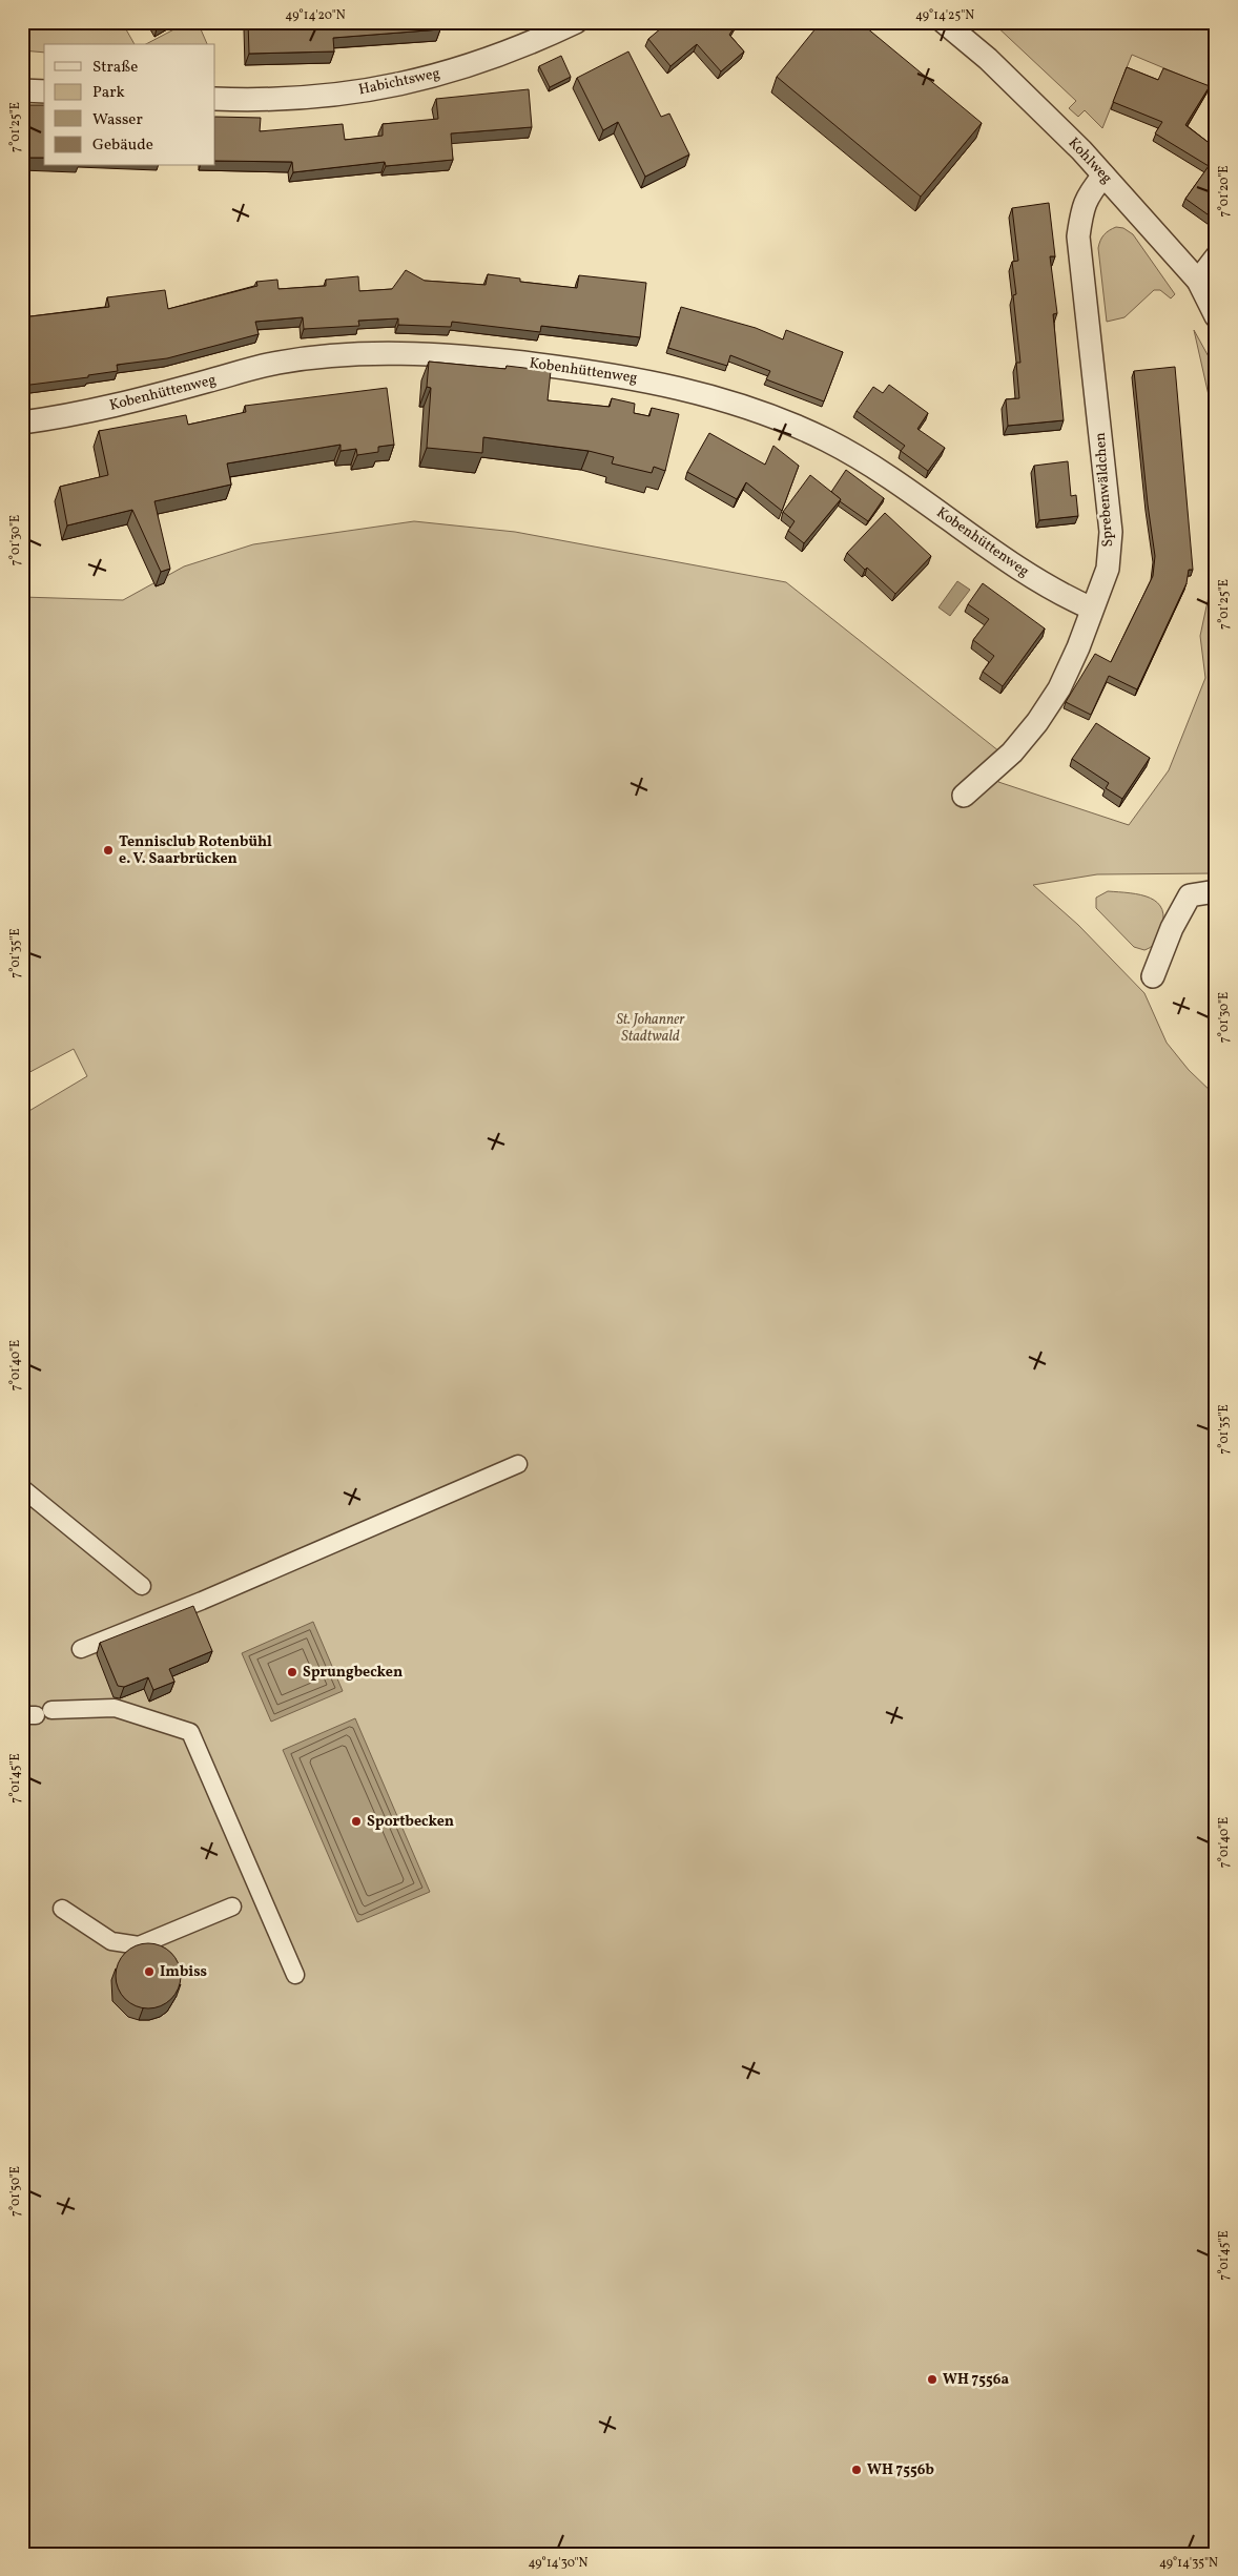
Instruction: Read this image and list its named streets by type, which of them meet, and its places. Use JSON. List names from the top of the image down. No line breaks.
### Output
{"streets":{"street":["Habichtsweg","Kohlweg","Kobenhüttenweg","Sprebenwäldchen"]},"crossings":[["Kohlweg","Sprebenwäldchen"],["Kobenhüttenweg","Sprebenwäldchen"]],"parks":["St. Johanner Stadtwald"],"places":["Tennisclub Rotenbühl e. V. Saarbrücken","Sprungbecken","Sportbecken","Imbiss","WH 7556a","WH 7556b"],"legend":["Straße","Park","Wasser","Gebäude"],"coordinates":["49°14'20\"N","49°14'25\"N","7°01'25\"E","7°01'20\"E","7°01'30\"E","7°01'35\"E","7°01'40\"E","7°01'45\"E","7°01'50\"E","49°14'30\"N","49°14'35\"N"]}
